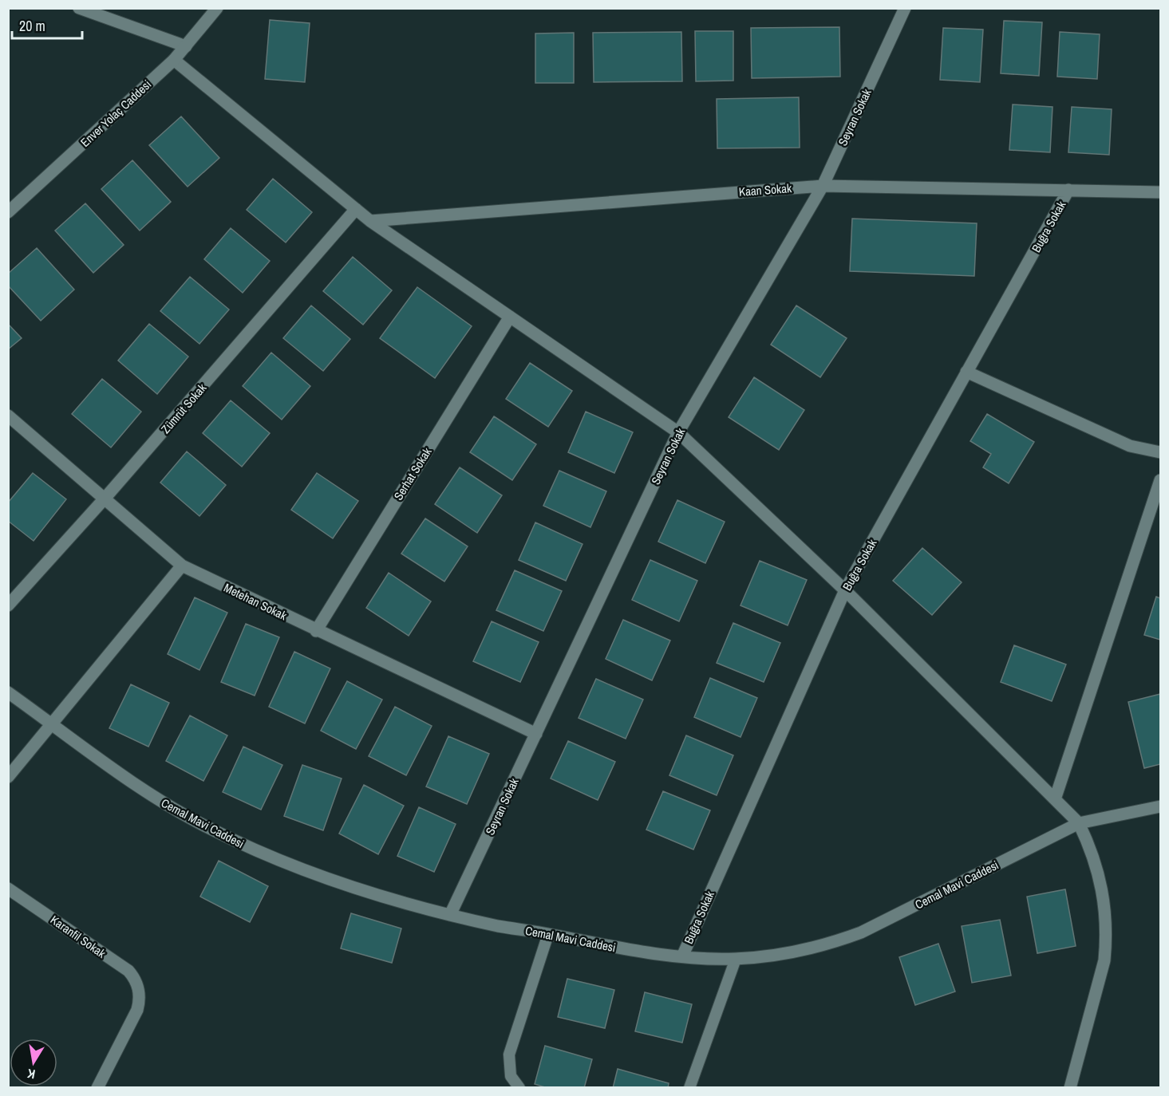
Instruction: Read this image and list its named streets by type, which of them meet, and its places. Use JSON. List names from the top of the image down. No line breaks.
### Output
{"streets":{"street":["Enver Yolaç Caddesi","Seyran Sokak","Kaan Sokak","Buğra Sokak","Zümrüt Sokak","Serhat Sokak","Metehan Sokak","Cemal Mavi Caddesi","Karanfil Sokak"]},"crossings":[["Seyran Sokak","Kaan Sokak"],["Seyran Sokak","Metehan Sokak"],["Seyran Sokak","Cemal Mavi Caddesi"],["Kaan Sokak","Buğra Sokak"],["Buğra Sokak","Cemal Mavi Caddesi"],["Zümrüt Sokak","Metehan Sokak"],["Serhat Sokak","Metehan Sokak"]],"scale_bar":"20 m","north":"bottom"}
